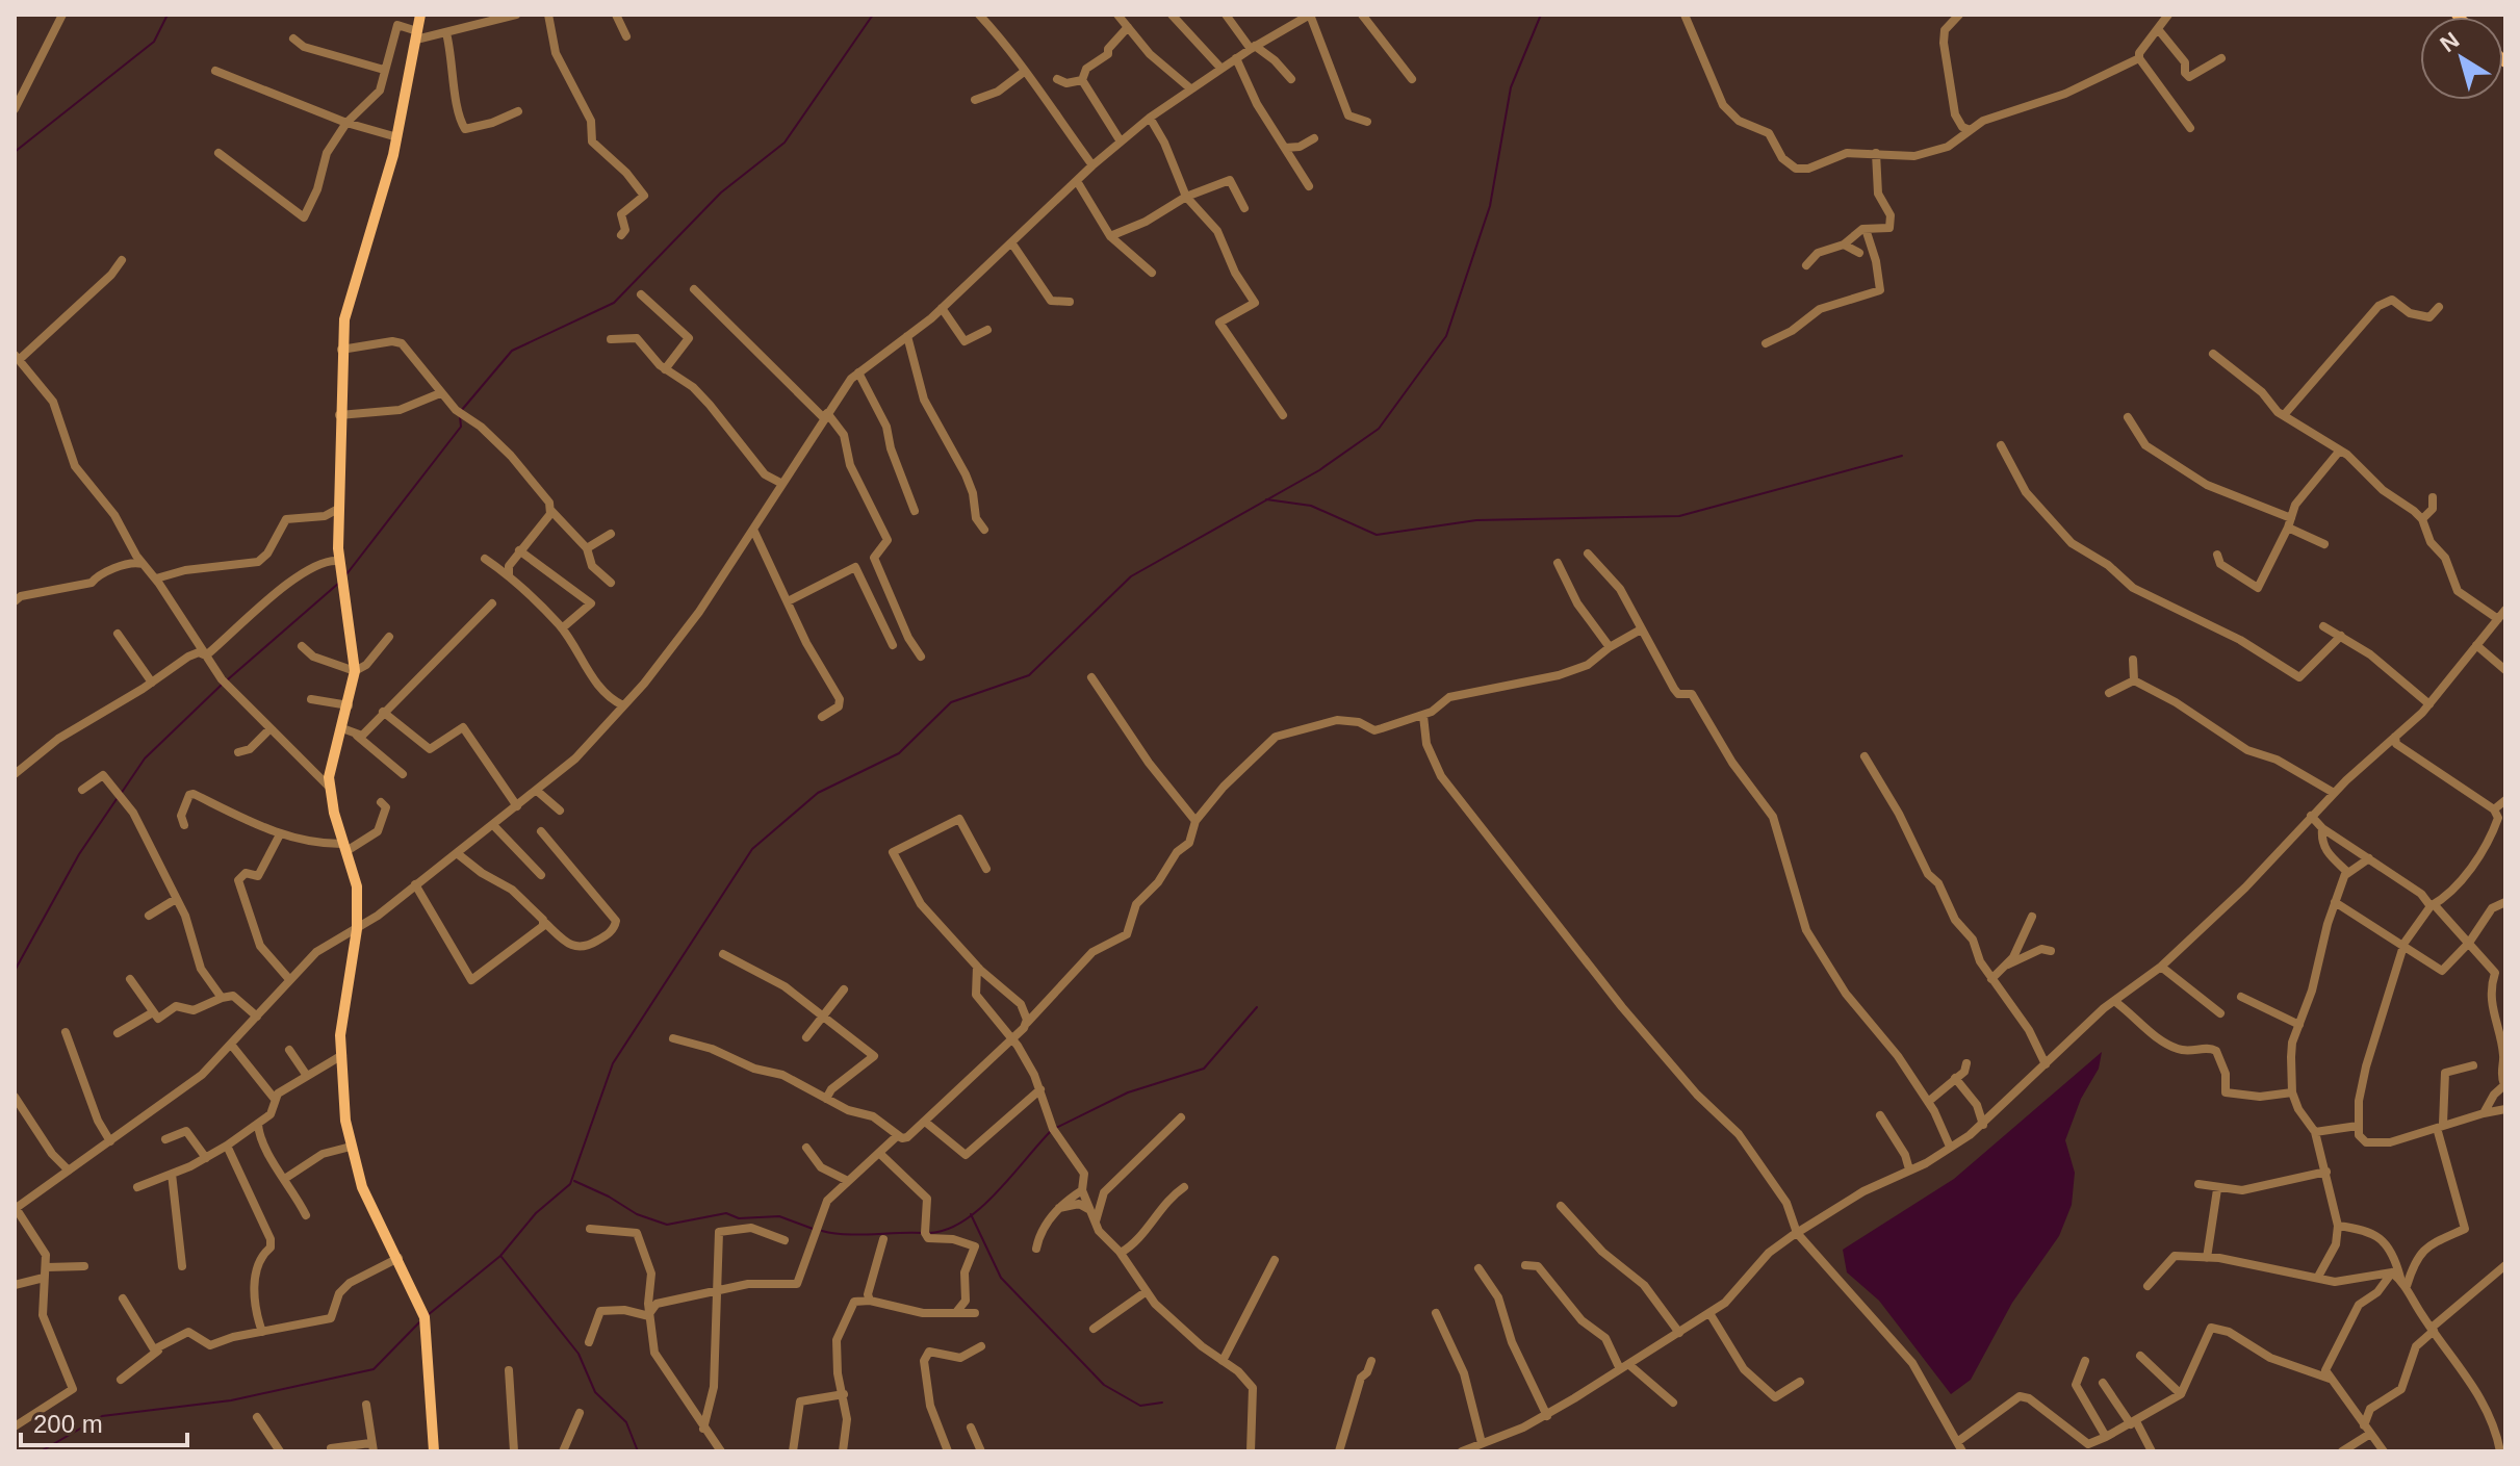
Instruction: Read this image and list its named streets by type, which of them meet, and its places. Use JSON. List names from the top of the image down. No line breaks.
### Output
{"scale_bar":"200 m","north":"top left"}
